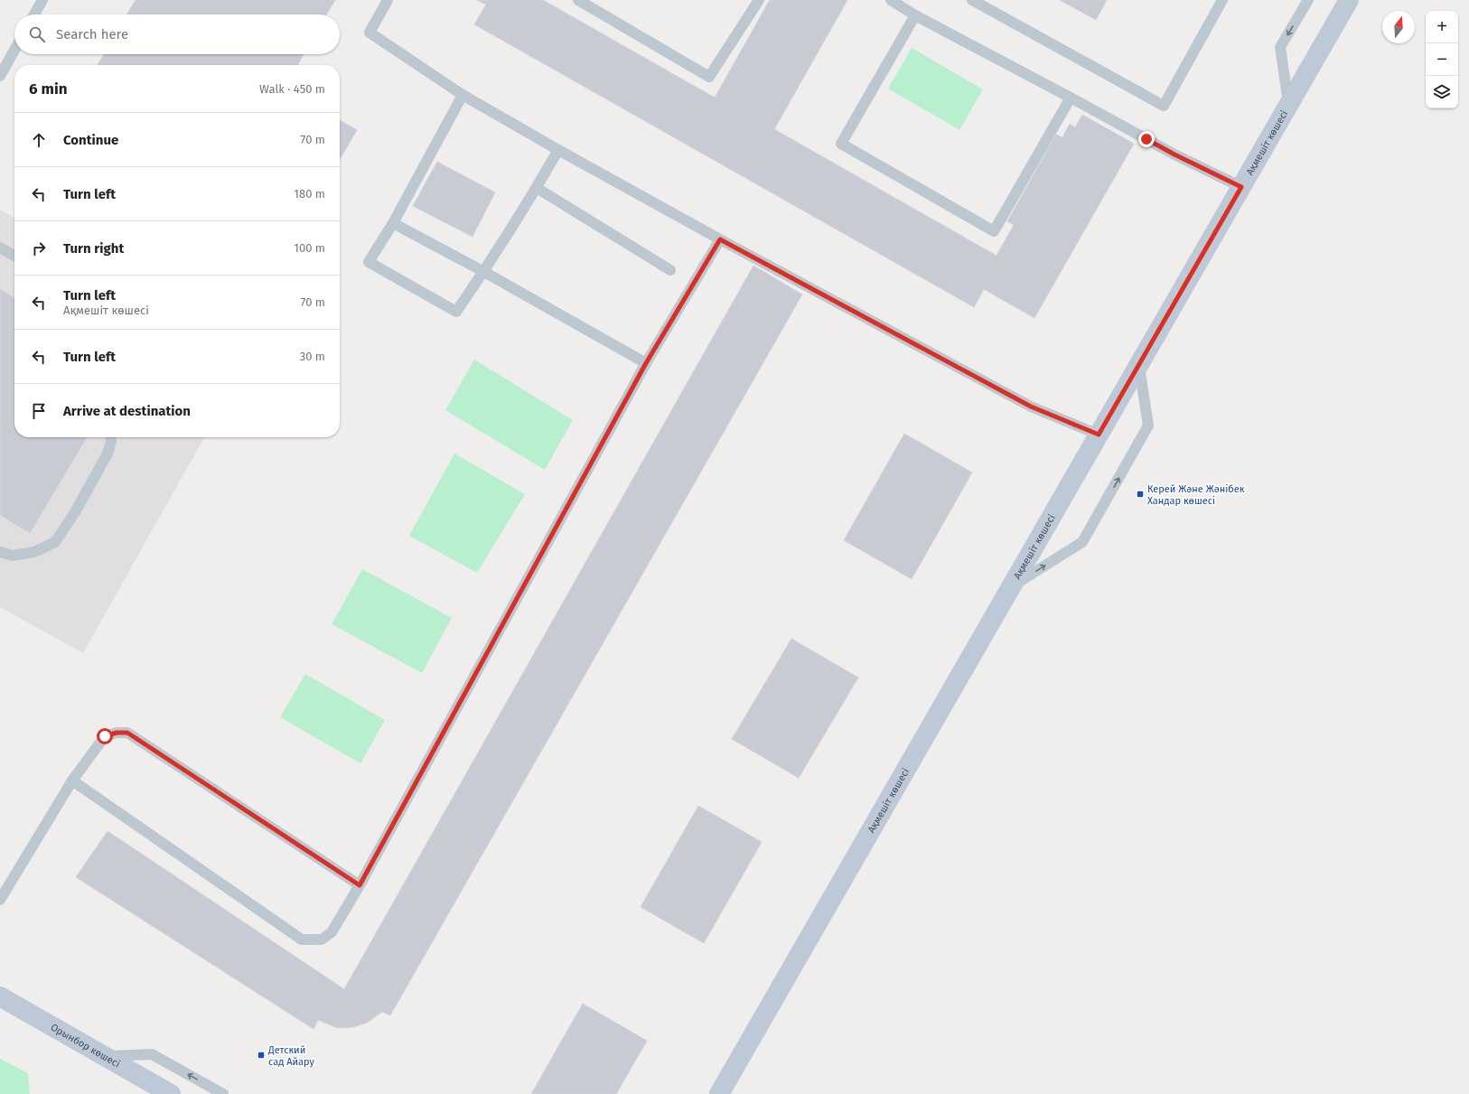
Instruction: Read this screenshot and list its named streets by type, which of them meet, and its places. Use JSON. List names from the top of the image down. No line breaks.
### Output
{"streets":{"street":["Ақмешіт көшесі","Орынбор көшесі"]},"places":{"transit":["Керей Және Жәнібек Хандар көшесі","Детский сад Айару"]},"north":"top","page":{"map_buttons":["+","−"],"search":"Search here","heading":["6 min","Walk · 450 m"],"list":[["Continue","70 m"],["Turn left","180 m"],["Turn right","100 m"],["Turn left","Ақмешіт көшесі","70 m"],["Turn left","30 m"],"Arrive at destination"]}}
